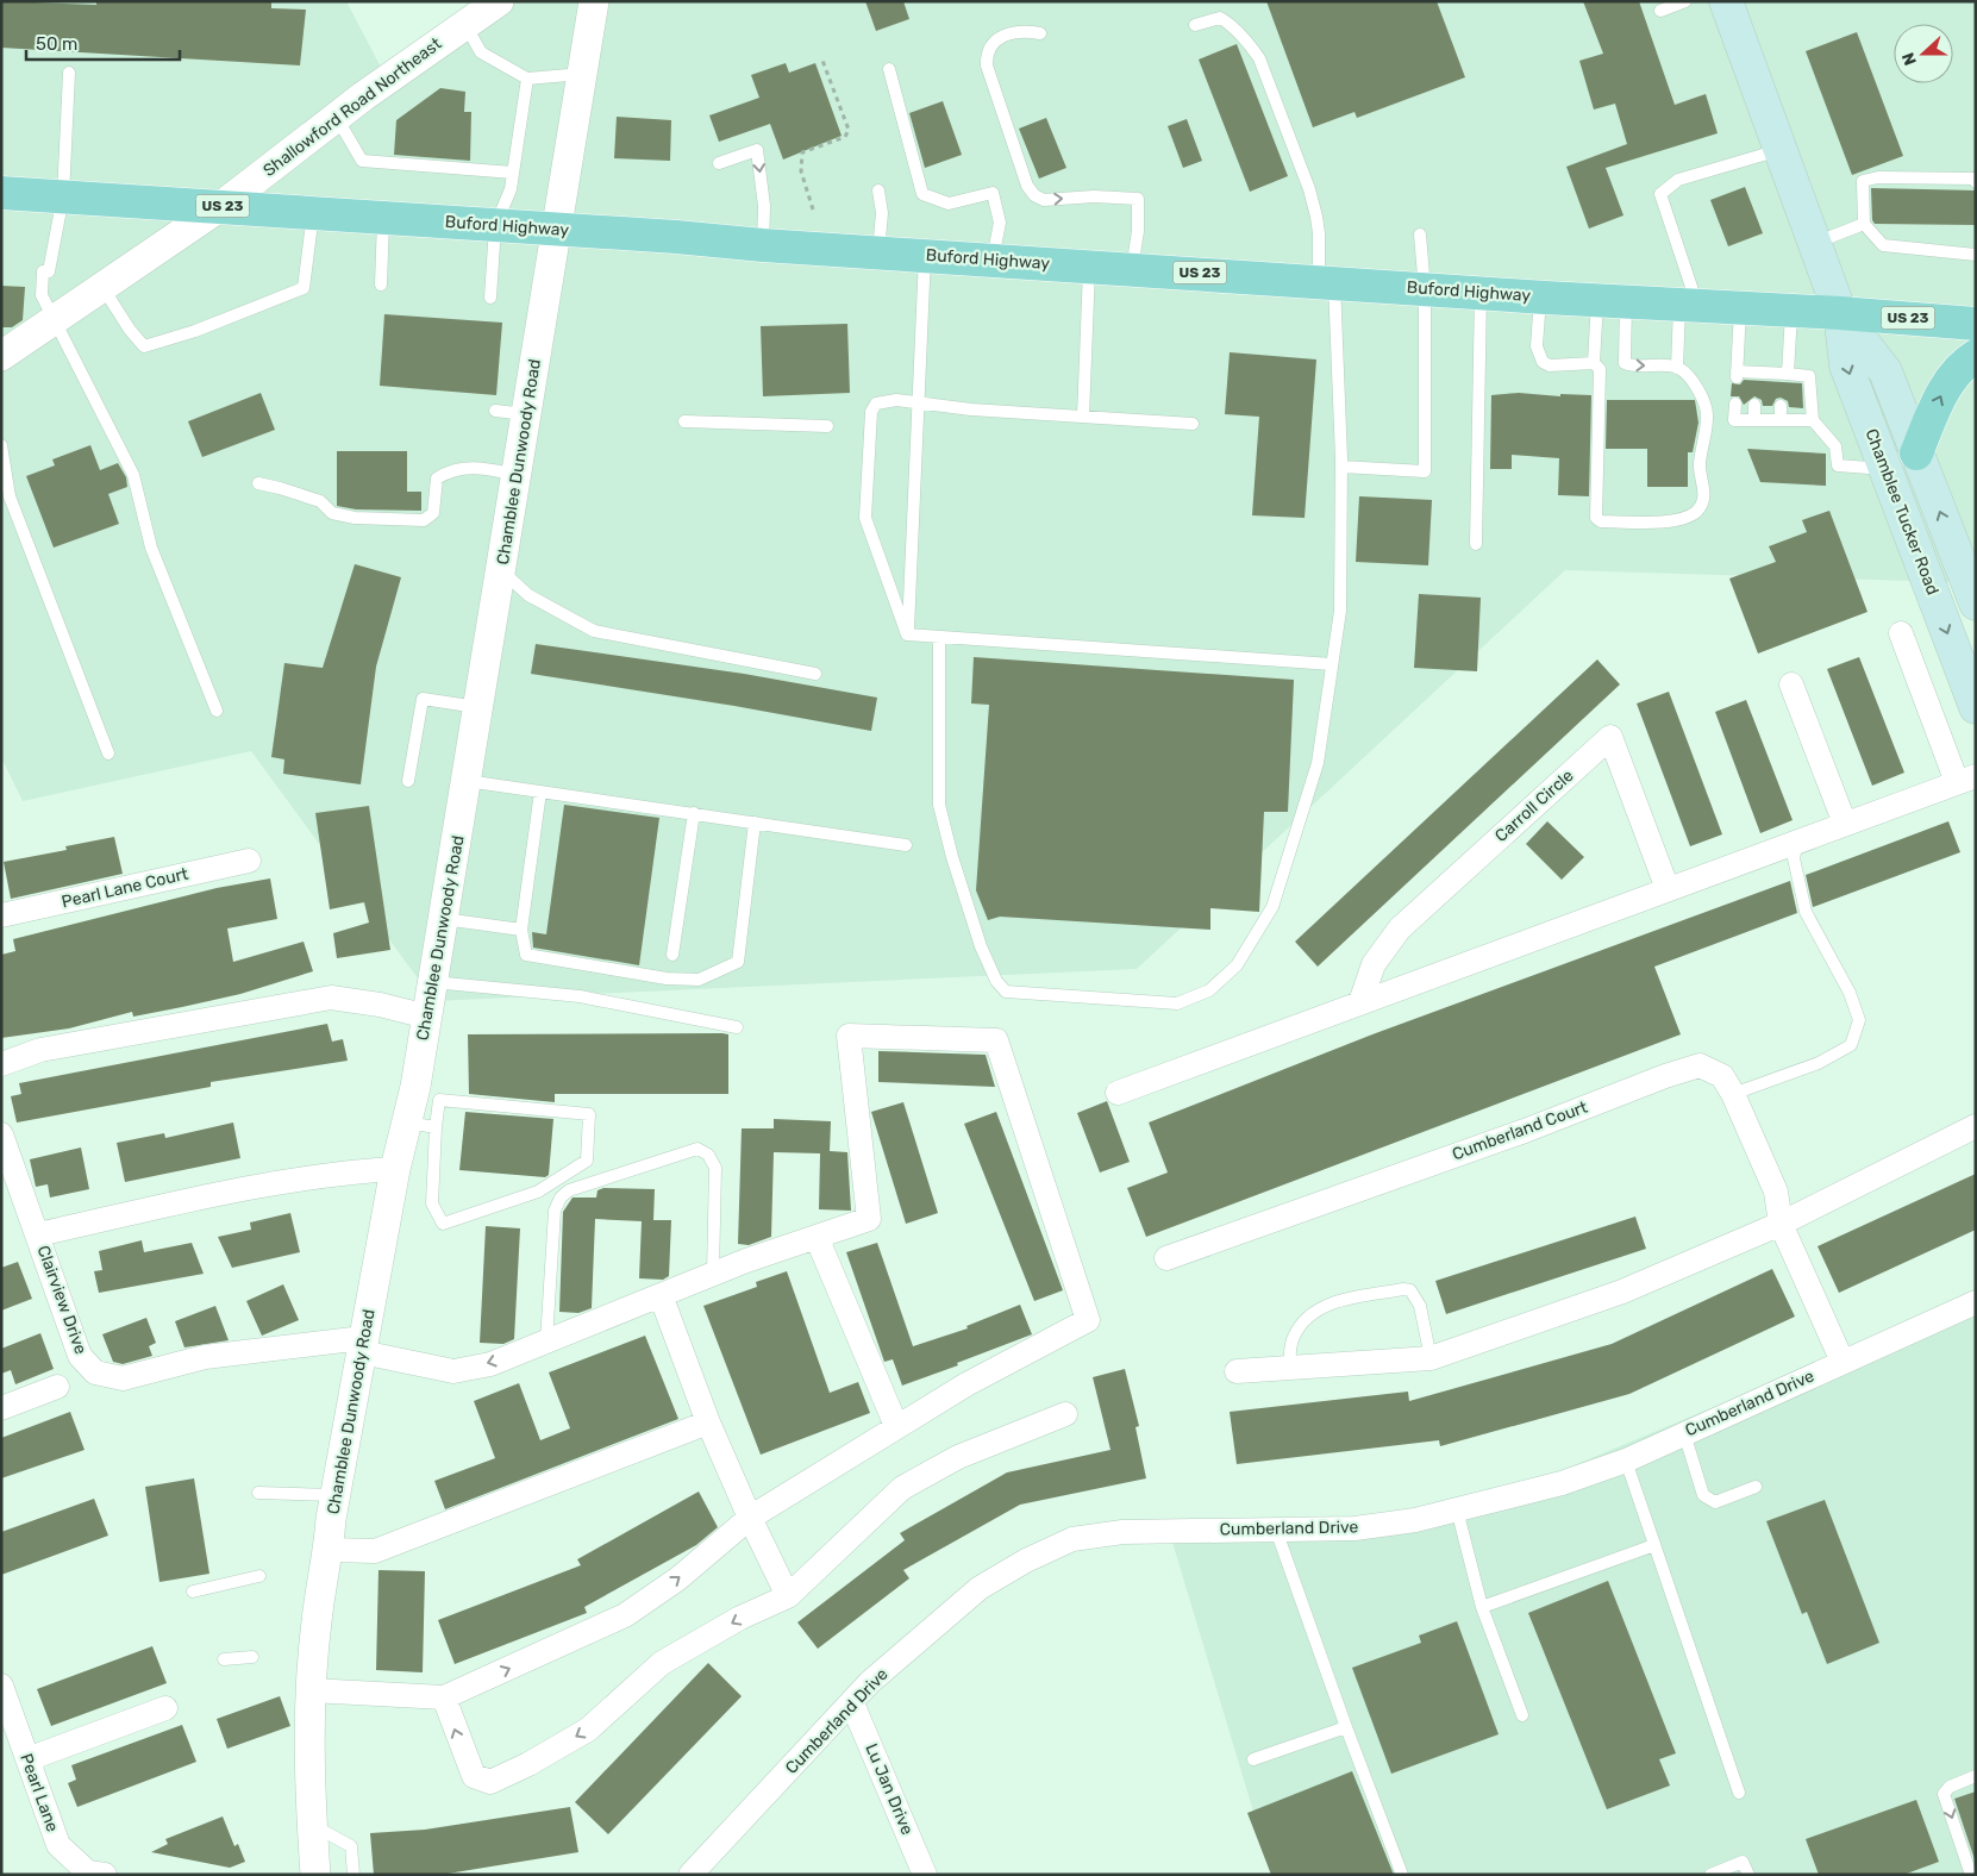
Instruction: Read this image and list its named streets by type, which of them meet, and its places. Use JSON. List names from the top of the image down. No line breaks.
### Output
{"streets":{"main road":["US 23","Buford Highway","Chamblee Tucker Road"],"street":["Shallowford Road Northeast","Chamblee Dunwoody Road","Carroll Circle","Pearl Lane Court","Cumberland Court","Clairview Drive","Cumberland Drive","Lu Jan Drive","Pearl Lane"]},"crossings":[["Shallowford Road Northeast","Buford Highway"],["Buford Highway","Chamblee Dunwoody Road"],["Buford Highway","Chamblee Tucker Road"],["Chamblee Dunwoody Road","Clairview Drive"],["Cumberland Court","Cumberland Drive"],["Cumberland Drive","Lu Jan Drive"]],"scale_bar":"50 m","north":"left"}
